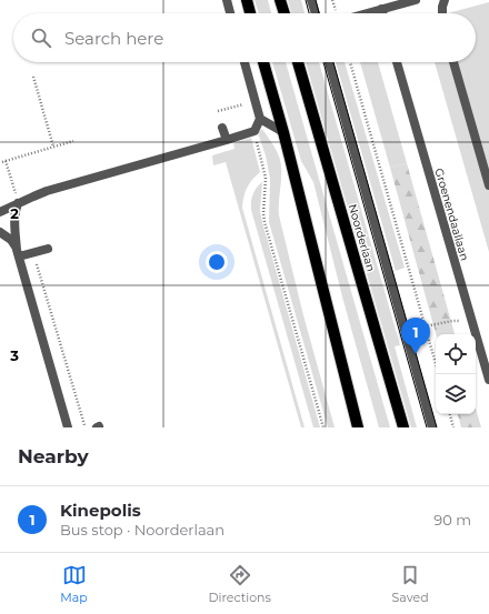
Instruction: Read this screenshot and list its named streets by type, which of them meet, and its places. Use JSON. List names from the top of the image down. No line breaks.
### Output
{"streets":{"main road":["Noorderlaan"],"street":["Groenendaallaan"]},"page":{"search":"Search here","pins":"1","heading":"Nearby","list":[{"mark":"1","name":"Kinepolis","note":"Bus stop · Noorderlaan","value":"90 m"}],"nav":["Map","Directions","Saved"]},"grid":{"rows":["2","3"]}}
